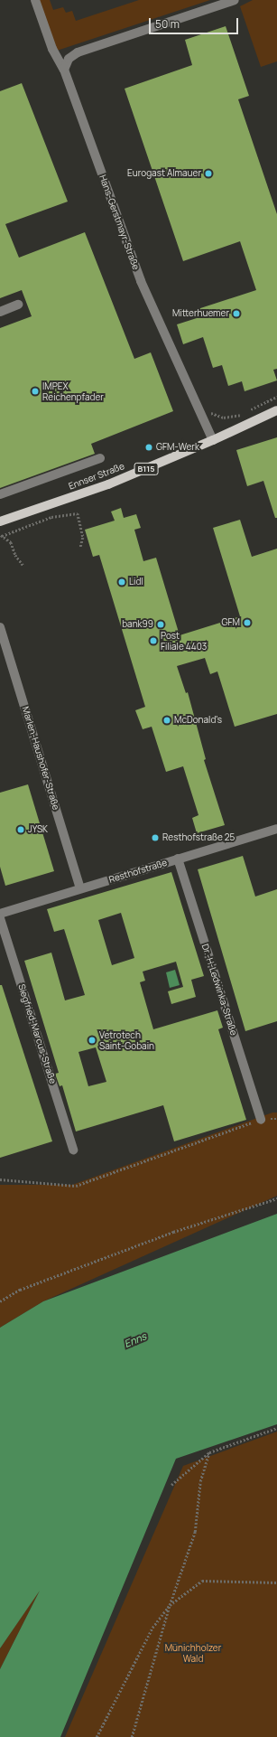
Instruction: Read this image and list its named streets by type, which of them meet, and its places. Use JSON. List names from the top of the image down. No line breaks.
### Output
{"streets":{"main road":["B115","Ennser Straße"],"street":["Hans-Gerstmayr-Straße","Marlen-Haushofer-Straße","Resthofstraße","Dr.-H-Ledwinka-Straße","Siegfried-Marcus-Straße"]},"crossings":[["Hans-Gerstmayr-Straße","Ennser Straße"],["Marlen-Haushofer-Straße","Resthofstraße"],["Resthofstraße","Dr.-H-Ledwinka-Straße"]],"water":["Enns"],"parks":["Münichholzer Wald"],"places":["Eurogast Almauer","Mitterhuemer","IMPEX Reichenpfader","GFM-Werk","Lidl","GFM","bank99","Post Filiale 4403","McDonald's","JYSK","Resthofstraße 25","Vetrotech Saint-Gobain"],"scale_bar":"50 m"}
